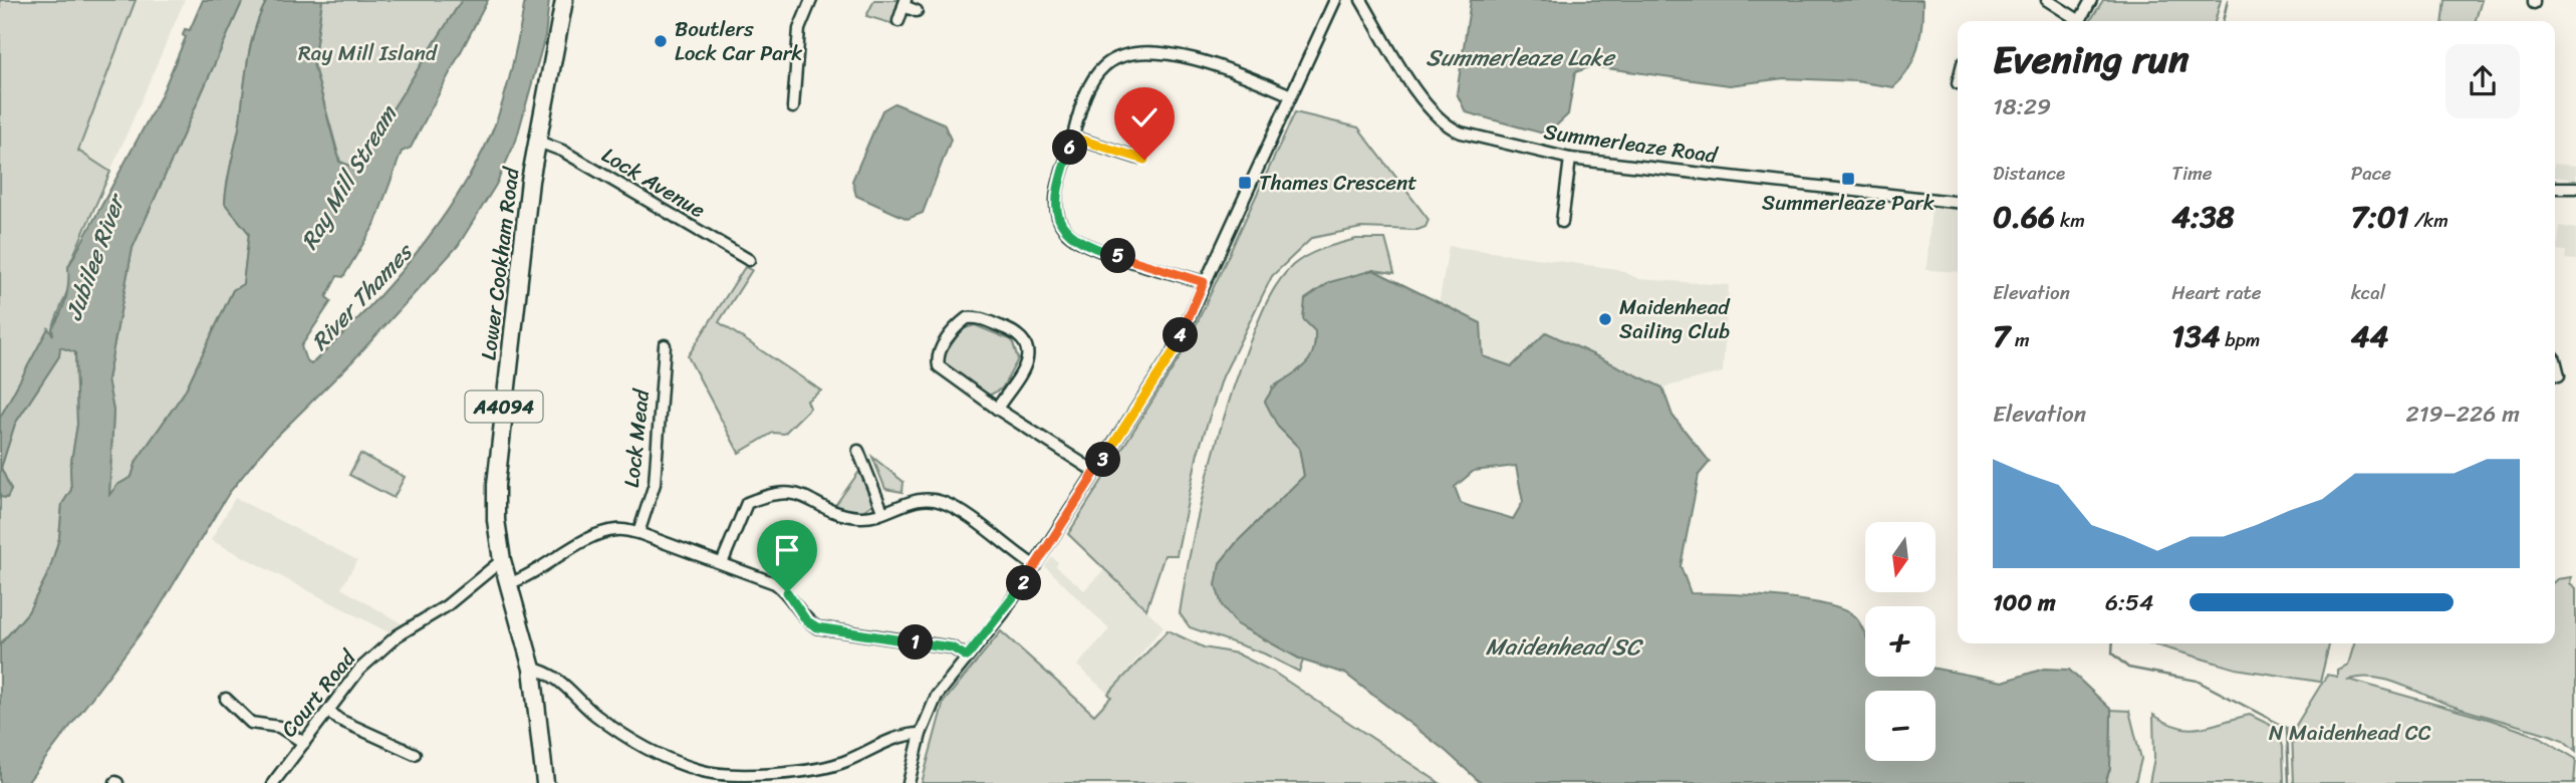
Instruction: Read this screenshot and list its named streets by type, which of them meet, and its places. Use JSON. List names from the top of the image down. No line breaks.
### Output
{"streets":{"main road":["Lower Cookham Road","A4094"],"street":["Summerleaze Road","Lock Avenue","Lock Mead","Court Road"]},"crossings":[["Lock Avenue","Lower Cookham Road"],["Lower Cookham Road","Court Road"]],"water":["Summerleaze Lake","Ray Mill Stream","Jubilee River","River Thames","Maidenhead SC"],"parks":["Ray Mill Island","N Maidenhead CC"],"places":{"other":["Boutlers Lock Car Park","Maidenhead Sailing Club"],"transit":["Summerleaze Park","Thames Crescent"]},"north":"bottom","page":{"heading":["Evening run","18:29"],"pins":["6","5","4","3","2","1"],"stats":[["Distance","0.66 km"],["Time","4:38"],["Pace","7:01 /km"],["Elevation","7 m"],["Heart rate","134 bpm"],["kcal","44"]],"chart":["Elevation","219–226 m"],"map_buttons":["+","−"],"list":[{"name":"100 m","note":"6:54"}]}}
